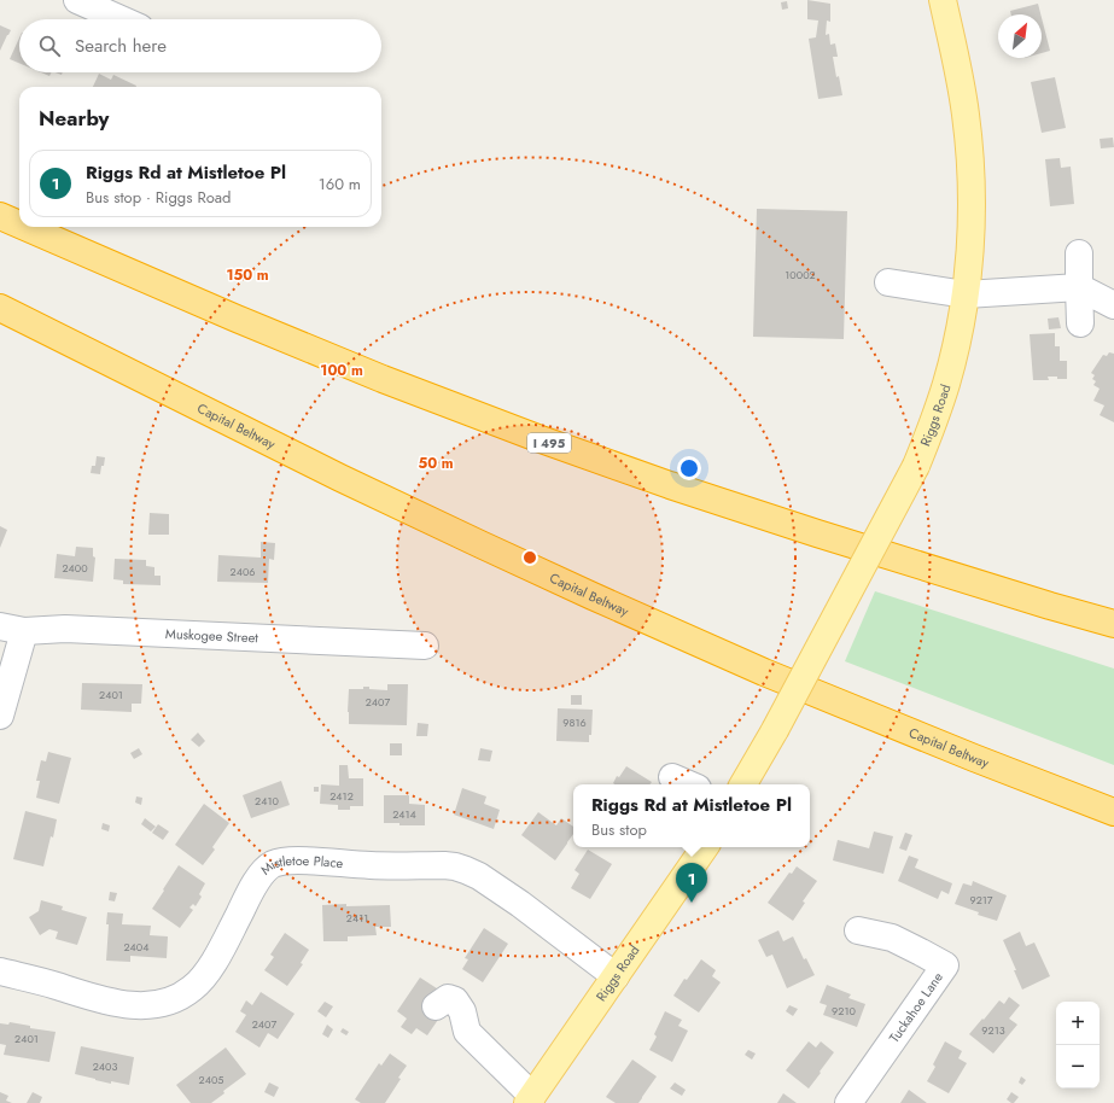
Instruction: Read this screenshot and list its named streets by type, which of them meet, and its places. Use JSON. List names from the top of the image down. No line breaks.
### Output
{"streets":{"highway":["Capital Beltway","I 495"],"main road":["Riggs Road"],"street":["Muskogee Street","Mistletoe Place","Tuckahoe Lane"]},"crossings":[["Riggs Road","Mistletoe Place"]],"house_numbers":["10002","2400","2406","2401","2407","9816","2412","2410","2414","9217","2411","2404","9210","2407","9213","2401","2403","2405"],"north":"top right","page":{"search":"Search here","heading":"Nearby","list":[{"mark":"1","name":"Riggs Rd at Mistletoe Pl","note":"Bus stop · Riggs Road","value":"160 m"}],"popup":["Riggs Rd at Mistletoe Pl","Bus stop"],"pins":"1","map_buttons":["+","−"]},"rings":["150 m","100 m","50 m"]}
